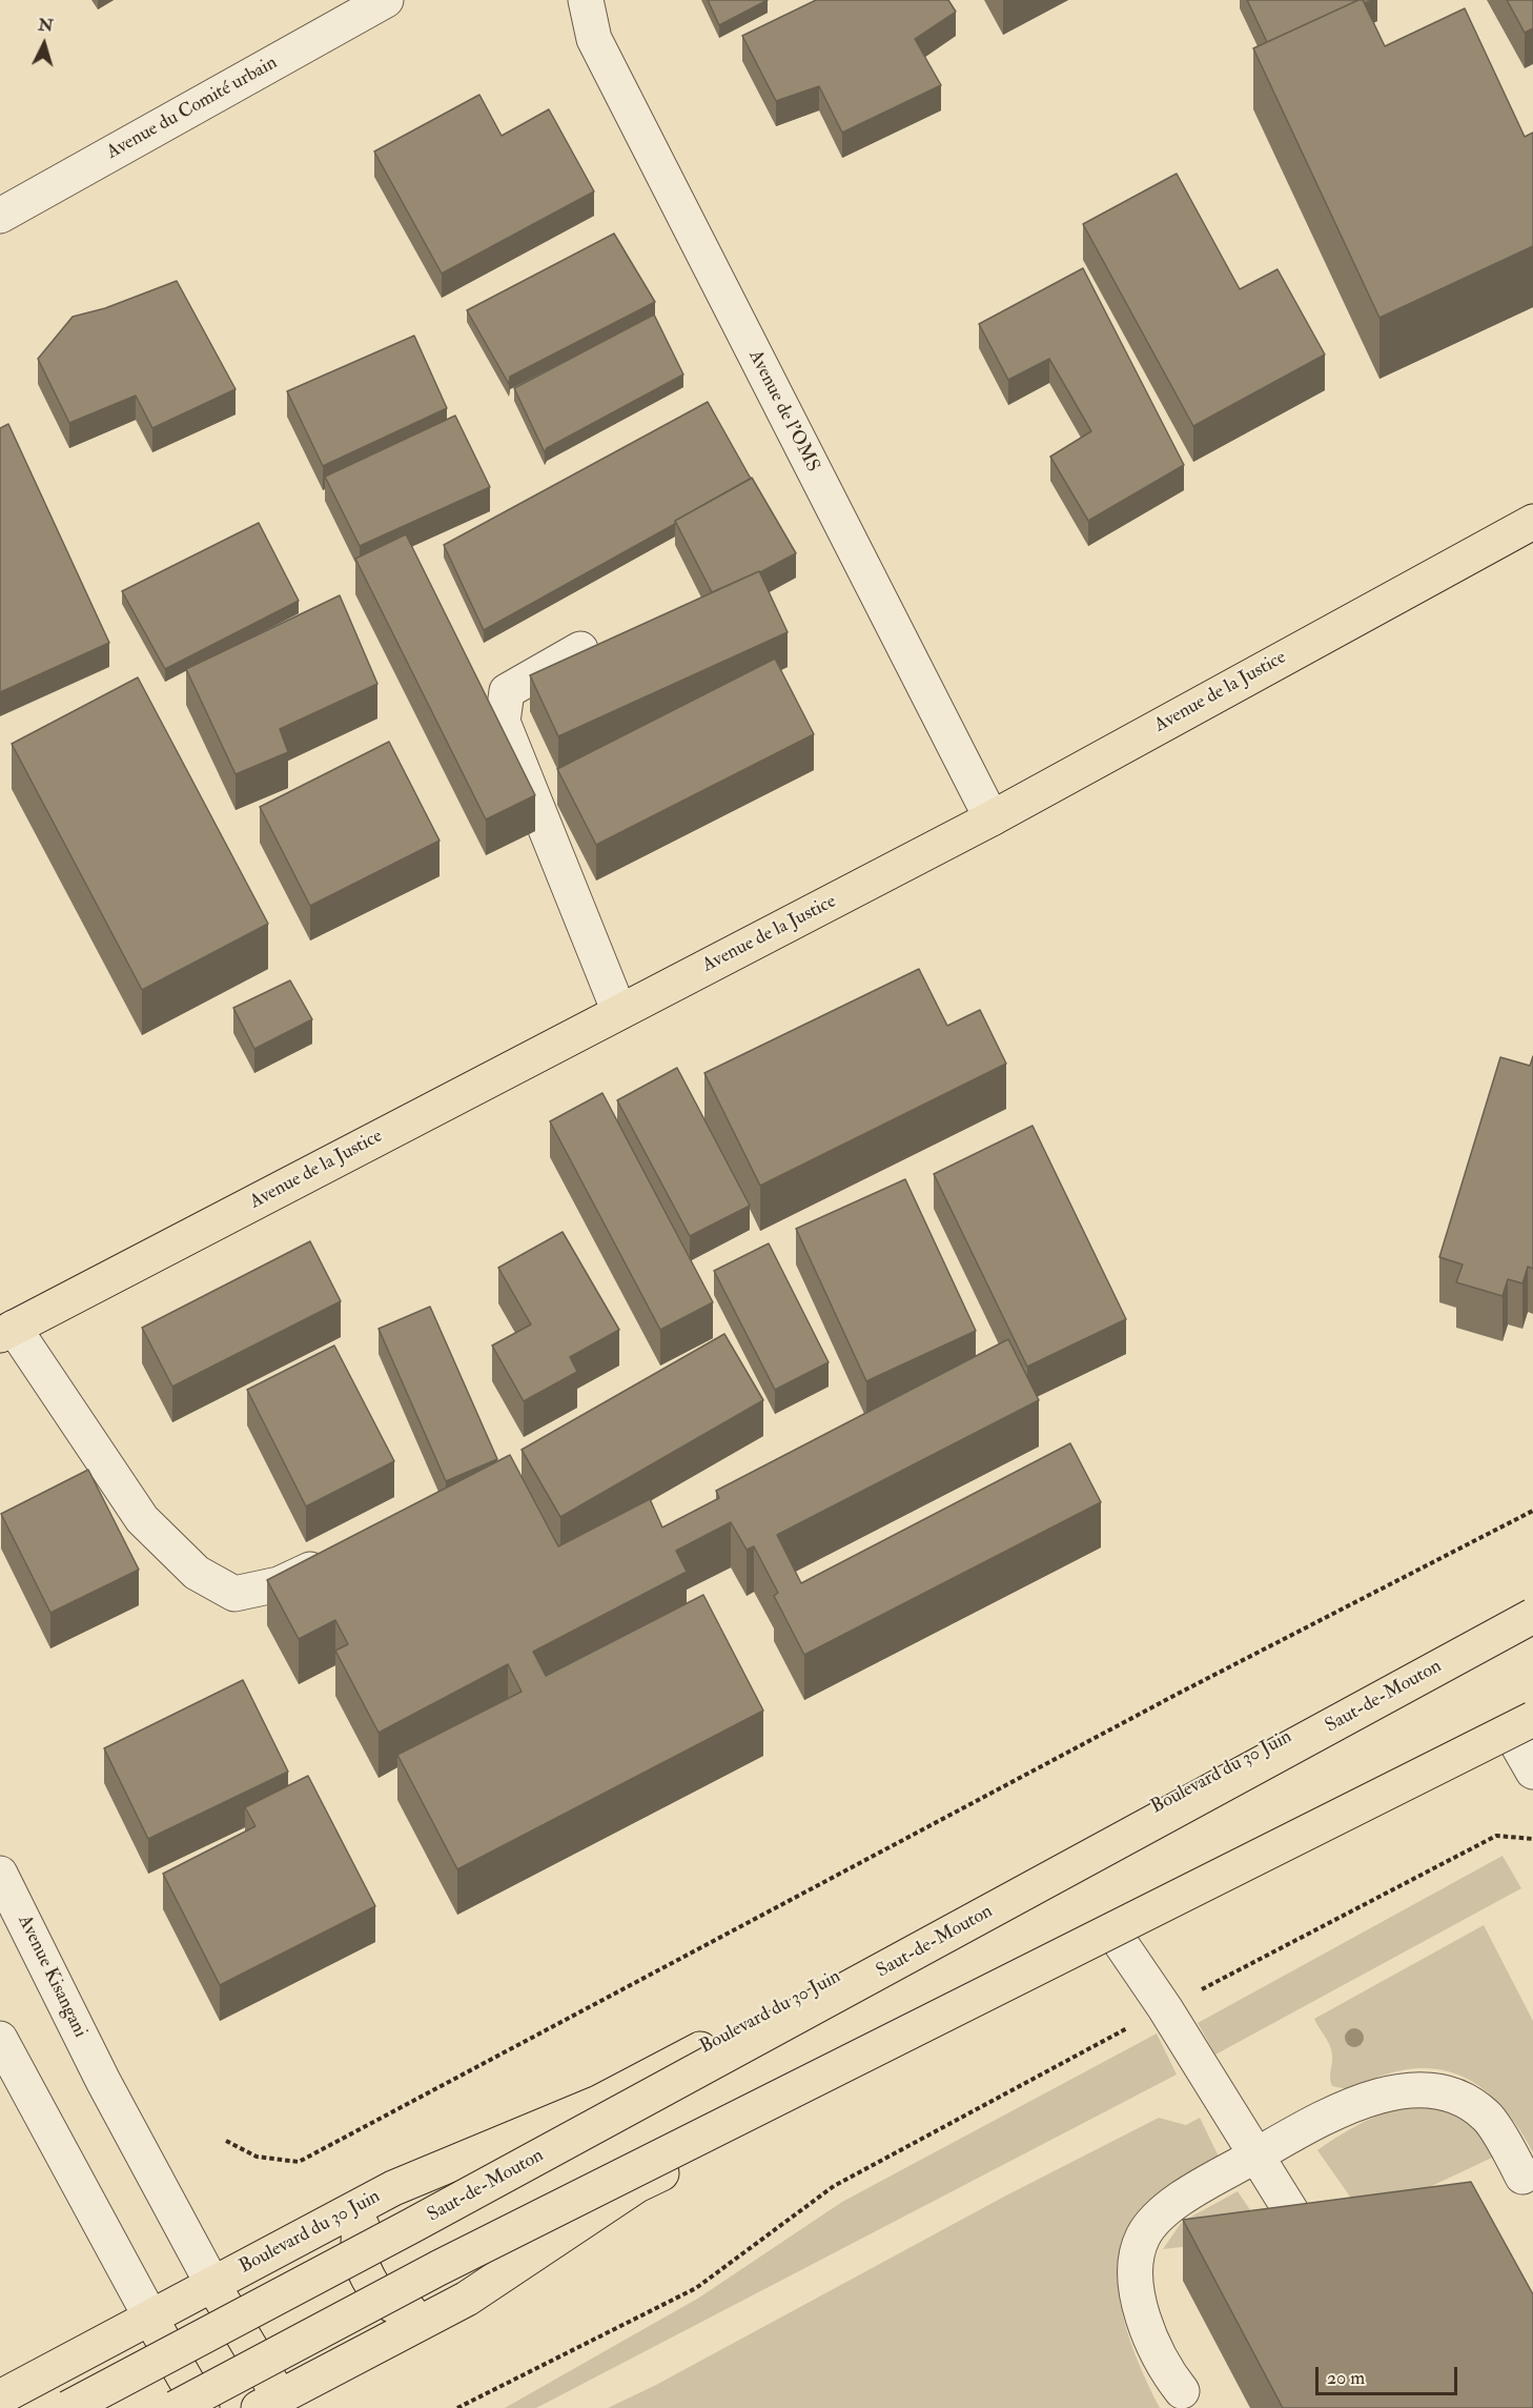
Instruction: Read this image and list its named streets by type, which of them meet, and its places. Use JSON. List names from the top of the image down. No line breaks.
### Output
{"streets":{"main road":["Avenue de la Justice","Saut-de-Mouton","Boulevard du 30 Juin"],"street":["Avenue du Comité urbain","Avenue de l'OMS","Avenue Kisangani"]},"crossings":[["Avenue de l'OMS","Avenue de la Justice"],["Boulevard du 30 Juin","Avenue Kisangani"]],"scale_bar":"20 m","north":"top"}
